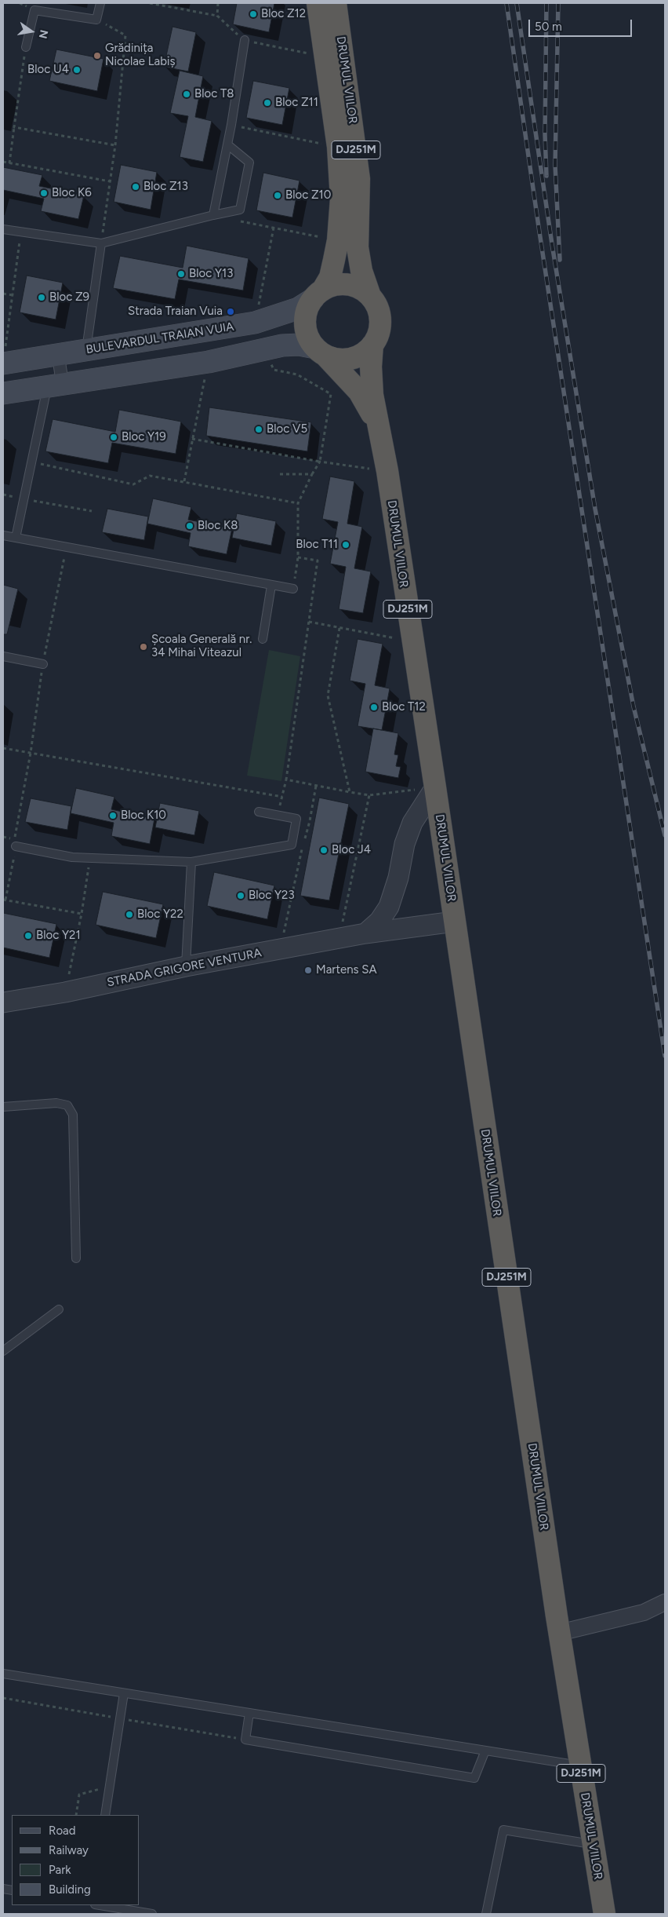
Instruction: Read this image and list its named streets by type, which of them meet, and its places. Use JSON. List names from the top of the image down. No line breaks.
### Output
{"streets":{"highway":["DRUMUL VIILOR","DJ251M"],"main road":["BULEVARDUL TRAIAN VUIA"],"street":["STRADA GRIGORE VENTURA"]},"crossings":[["DRUMUL VIILOR","DJ251M"],["DRUMUL VIILOR","BULEVARDUL TRAIAN VUIA"],["DRUMUL VIILOR","STRADA GRIGORE VENTURA"],["DJ251M","BULEVARDUL TRAIAN VUIA"]],"places":["Bloc Z12","Grădinița Nicolae Labiș","Bloc U4","Bloc T8","Bloc Z11","Bloc Z13","Bloc K6","Bloc Z10","Bloc Y13","Bloc Z9","Strada Traian Vuia","Bloc V5","Bloc Y19","Bloc K8","Bloc T11","Școala Generală nr. 34 Mihai Viteazul","Bloc T12","Bloc K10","Bloc J4","Bloc Y23","Bloc Y22","Bloc Y21","Martens SA"],"legend":["Road","Railway","Park","Building"],"scale_bar":"50 m","north":"right"}
